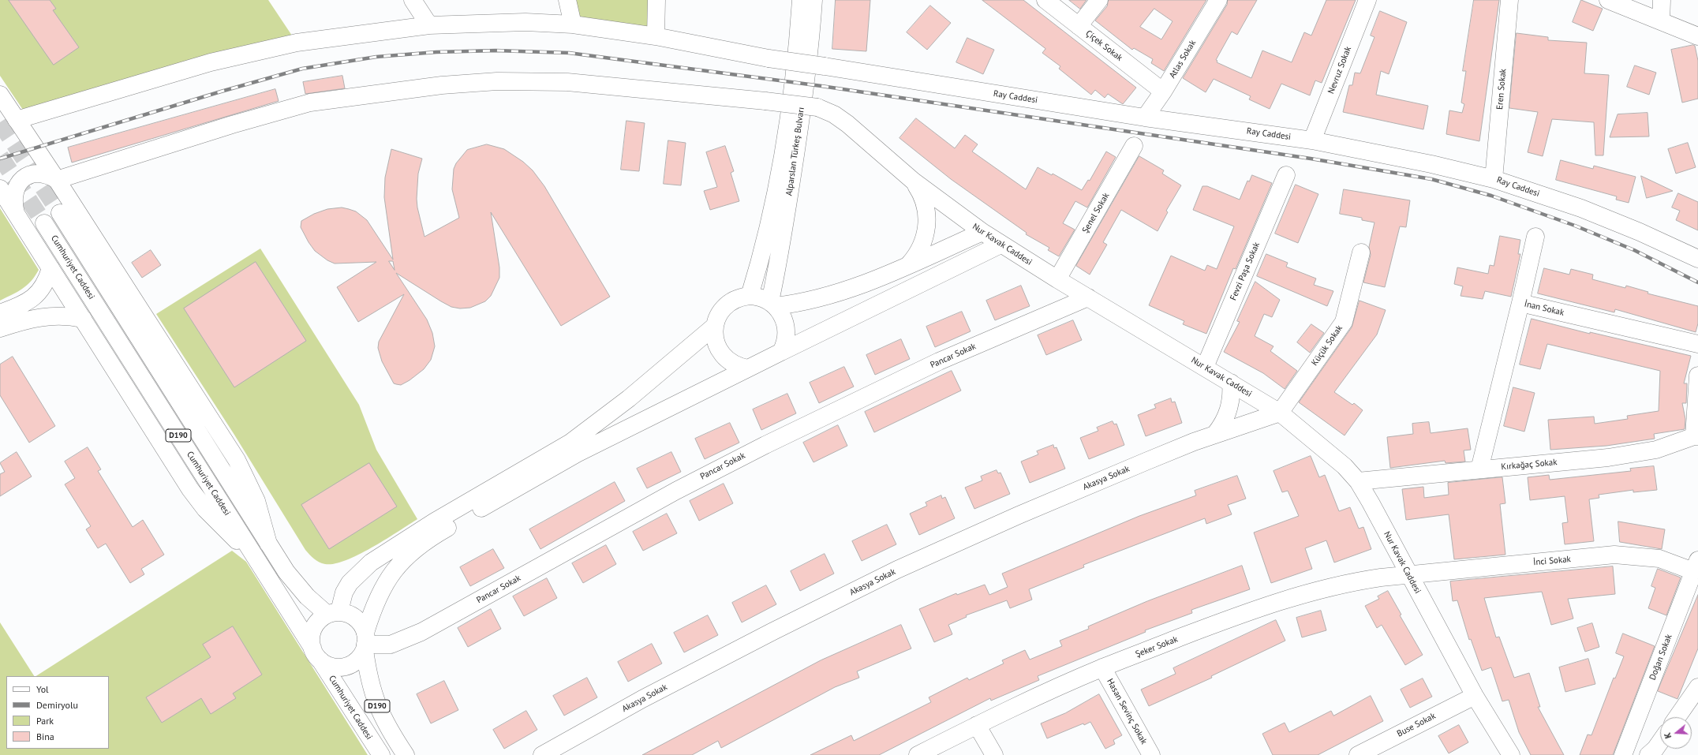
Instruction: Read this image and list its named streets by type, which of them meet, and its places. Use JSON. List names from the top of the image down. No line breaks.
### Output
{"streets":{"main road":["Çiçek Sokak","Atlas Sokak","Nevruz Sokak","Eren Sokak","Ray Caddesi","Alparslan Türkeş Bulvarı","Şenel Sokak","Nur Kavak Caddesi","Cumhuriyet Caddesi","Fevzi Paşa Sokak","İnan Sokak","Küçük Sokak","Pancar Sokak","D190","Kırkağaç Sokak","Akasya Sokak","İnci Sokak","Şeker Sokak","Doğan Sokak","Hasan Sevinç Sokak","Buse Sokak"]},"crossings":[["Çiçek Sokak","Atlas Sokak"],["Atlas Sokak","Ray Caddesi"],["Nevruz Sokak","Ray Caddesi"],["Eren Sokak","Ray Caddesi"],["Alparslan Türkeş Bulvarı","Nur Kavak Caddesi"],["Şenel Sokak","Nur Kavak Caddesi"],["Nur Kavak Caddesi","Fevzi Paşa Sokak"],["Nur Kavak Caddesi","Küçük Sokak"],["Nur Kavak Caddesi","Pancar Sokak"],["Nur Kavak Caddesi","Kırkağaç Sokak"],["Nur Kavak Caddesi","Akasya Sokak"],["Nur Kavak Caddesi","İnci Sokak"],["Nur Kavak Caddesi","Şeker Sokak"],["Nur Kavak Caddesi","Buse Sokak"],["Cumhuriyet Caddesi","Pancar Sokak"],["İnan Sokak","Kırkağaç Sokak"],["Küçük Sokak","Akasya Sokak"],["İnci Sokak","Şeker Sokak"],["İnci Sokak","Doğan Sokak"],["Şeker Sokak","Hasan Sevinç Sokak"]],"legend":["Yol","Demiryolu","Park","Bina"],"north":"left"}
